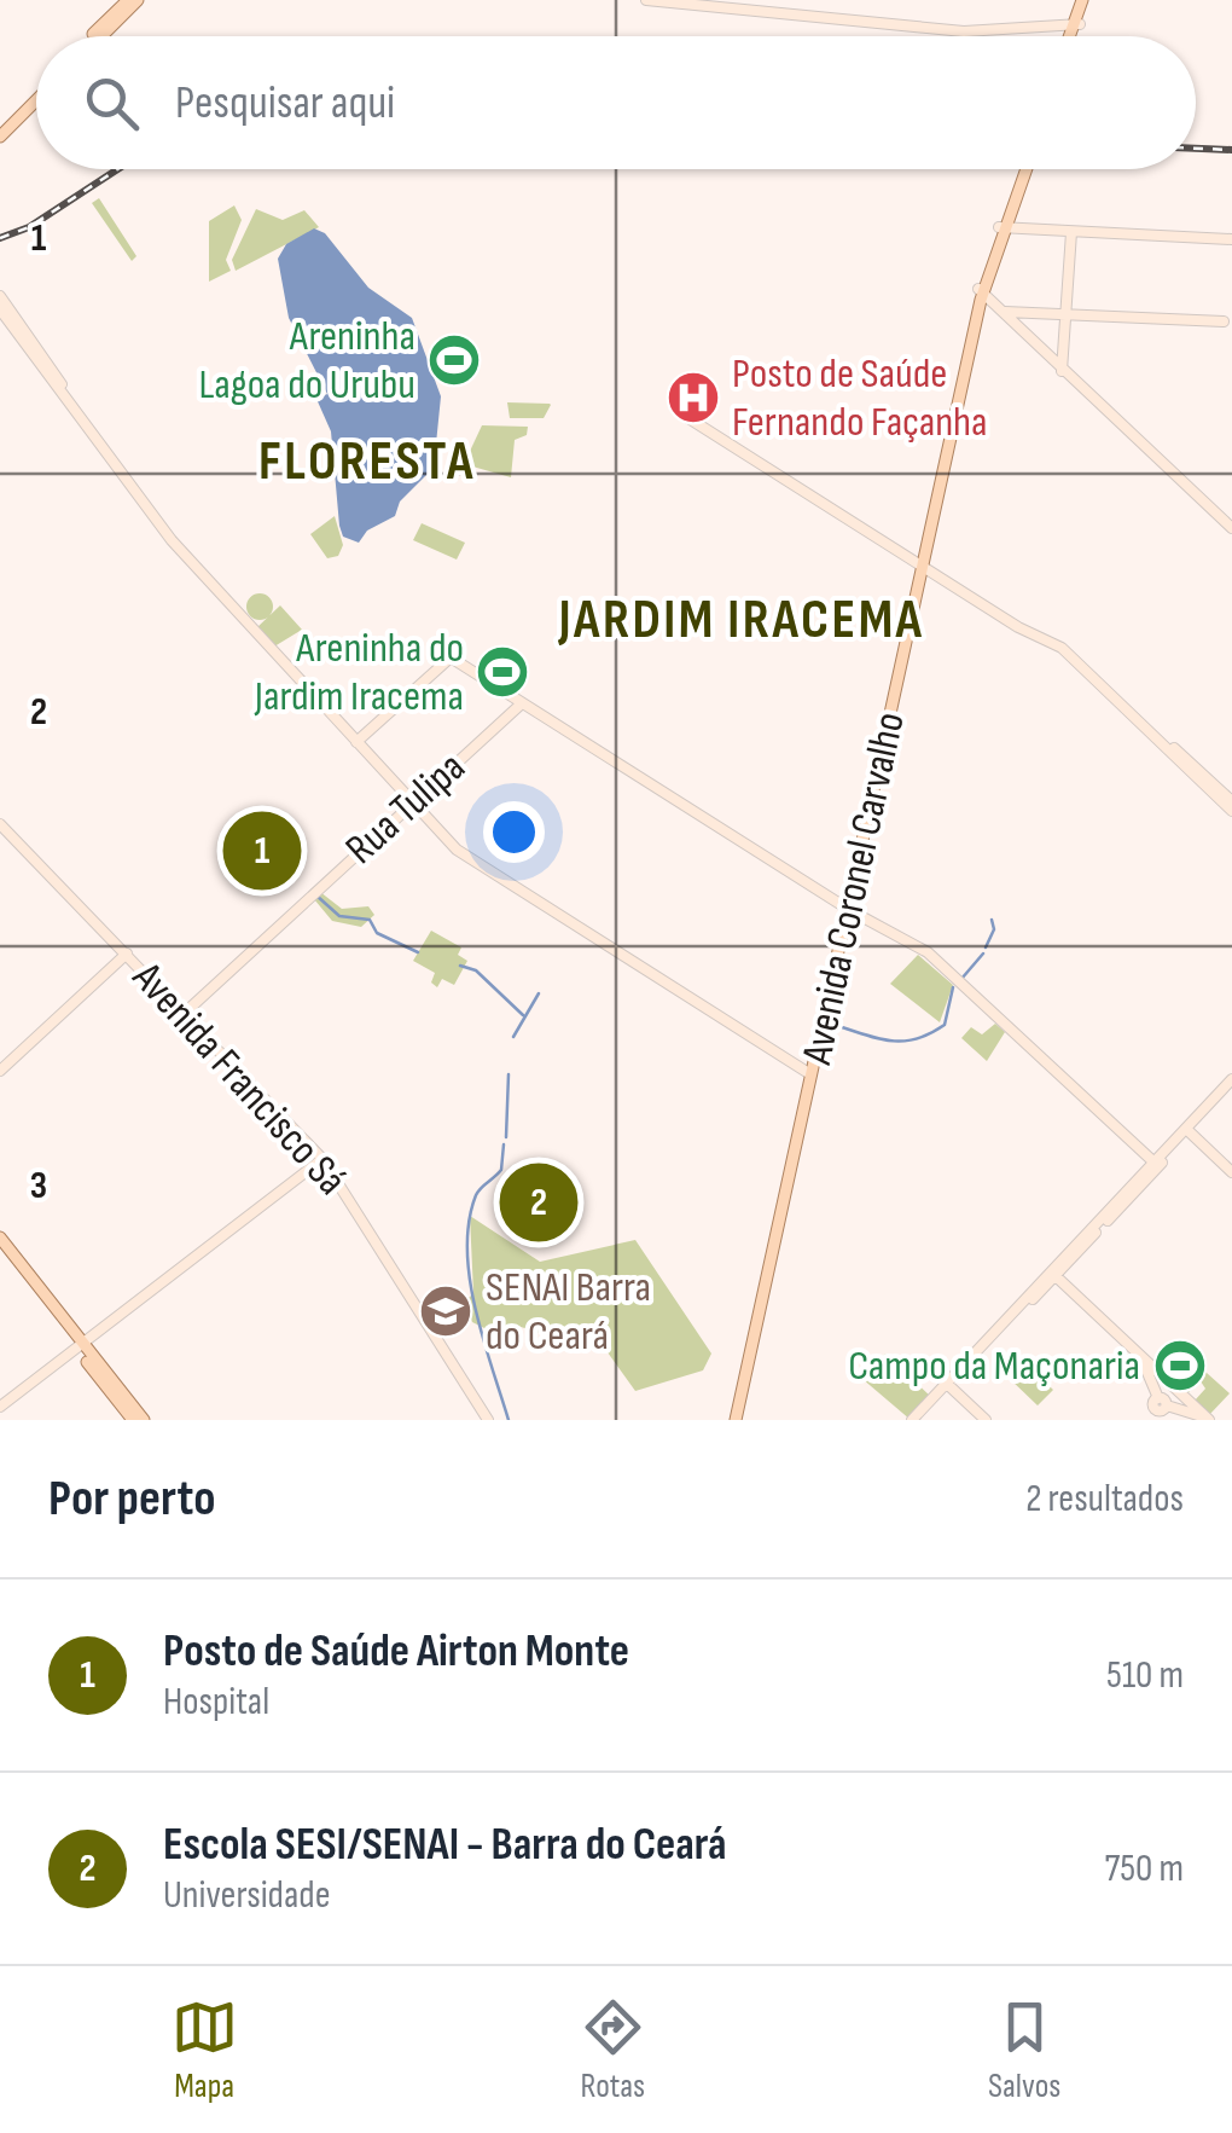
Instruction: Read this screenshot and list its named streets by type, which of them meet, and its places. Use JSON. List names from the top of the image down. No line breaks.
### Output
{"streets":{"main road":["Avenida Coronel Carvalho"],"street":["Rua Tulipa","Avenida Francisco Sá"]},"crossings":[["Rua Tulipa","Avenida Francisco Sá"]],"districts":["FLORESTA","JARDIM IRACEMA"],"places":{"sports":["Areninha Lagoa do Urubu","Areninha do Jardim Iracema","Campo da Maçonaria"],"hospital":["Posto de Saúde Fernando Façanha"],"school or university":["SENAI Barra do Ceará"]},"page":{"search":"Pesquisar aqui","pins":["1","2"],"heading":["Por perto","2 resultados"],"list":[{"mark":"1","name":"Posto de Saúde Airton Monte","note":"Hospital","value":"510 m"},{"mark":"2","name":"Escola SESI/SENAI - Barra do Ceará","note":"Universidade","value":"750 m"}],"nav":["Mapa","Rotas","Salvos"]},"grid":{"rows":["1","2","3"]}}
